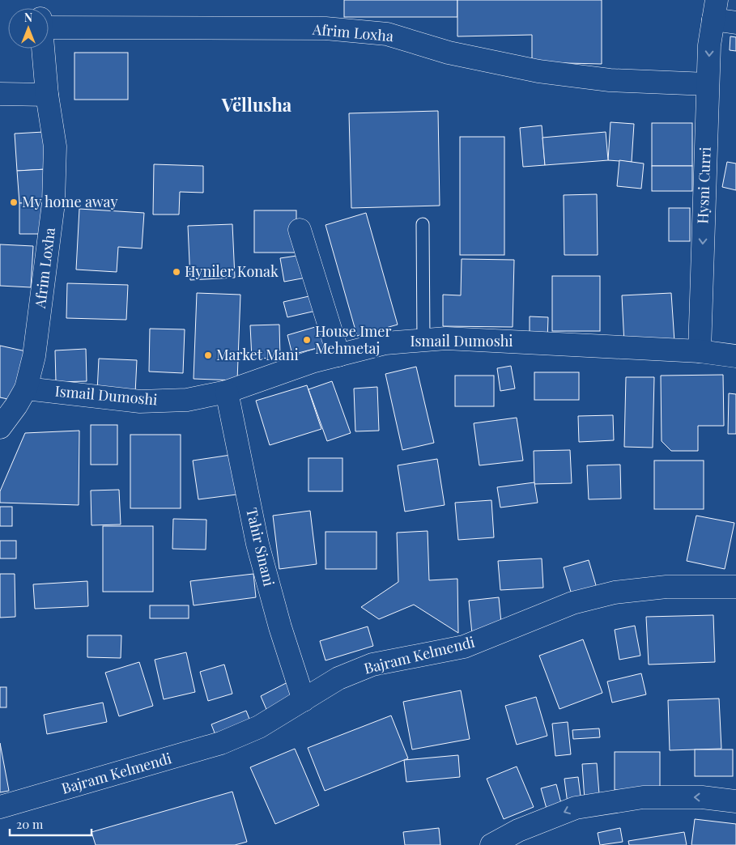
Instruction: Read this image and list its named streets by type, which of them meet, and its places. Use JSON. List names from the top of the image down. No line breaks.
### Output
{"streets":{"street":["Afrim Loxha","Hysni Curri","Ismail Dumoshi","Tahir Sinani","Bajram Kelmendi"]},"crossings":[["Afrim Loxha","Hysni Curri"],["Afrim Loxha","Ismail Dumoshi"],["Hysni Curri","Ismail Dumoshi"],["Ismail Dumoshi","Tahir Sinani"],["Tahir Sinani","Bajram Kelmendi"]],"one_way":["Hysni Curri"],"districts":["Vëllusha"],"places":["My home away","Hyniler Konak","House Imer Mehmetaj","Market Mani"],"scale_bar":"20 m","north":"top"}
